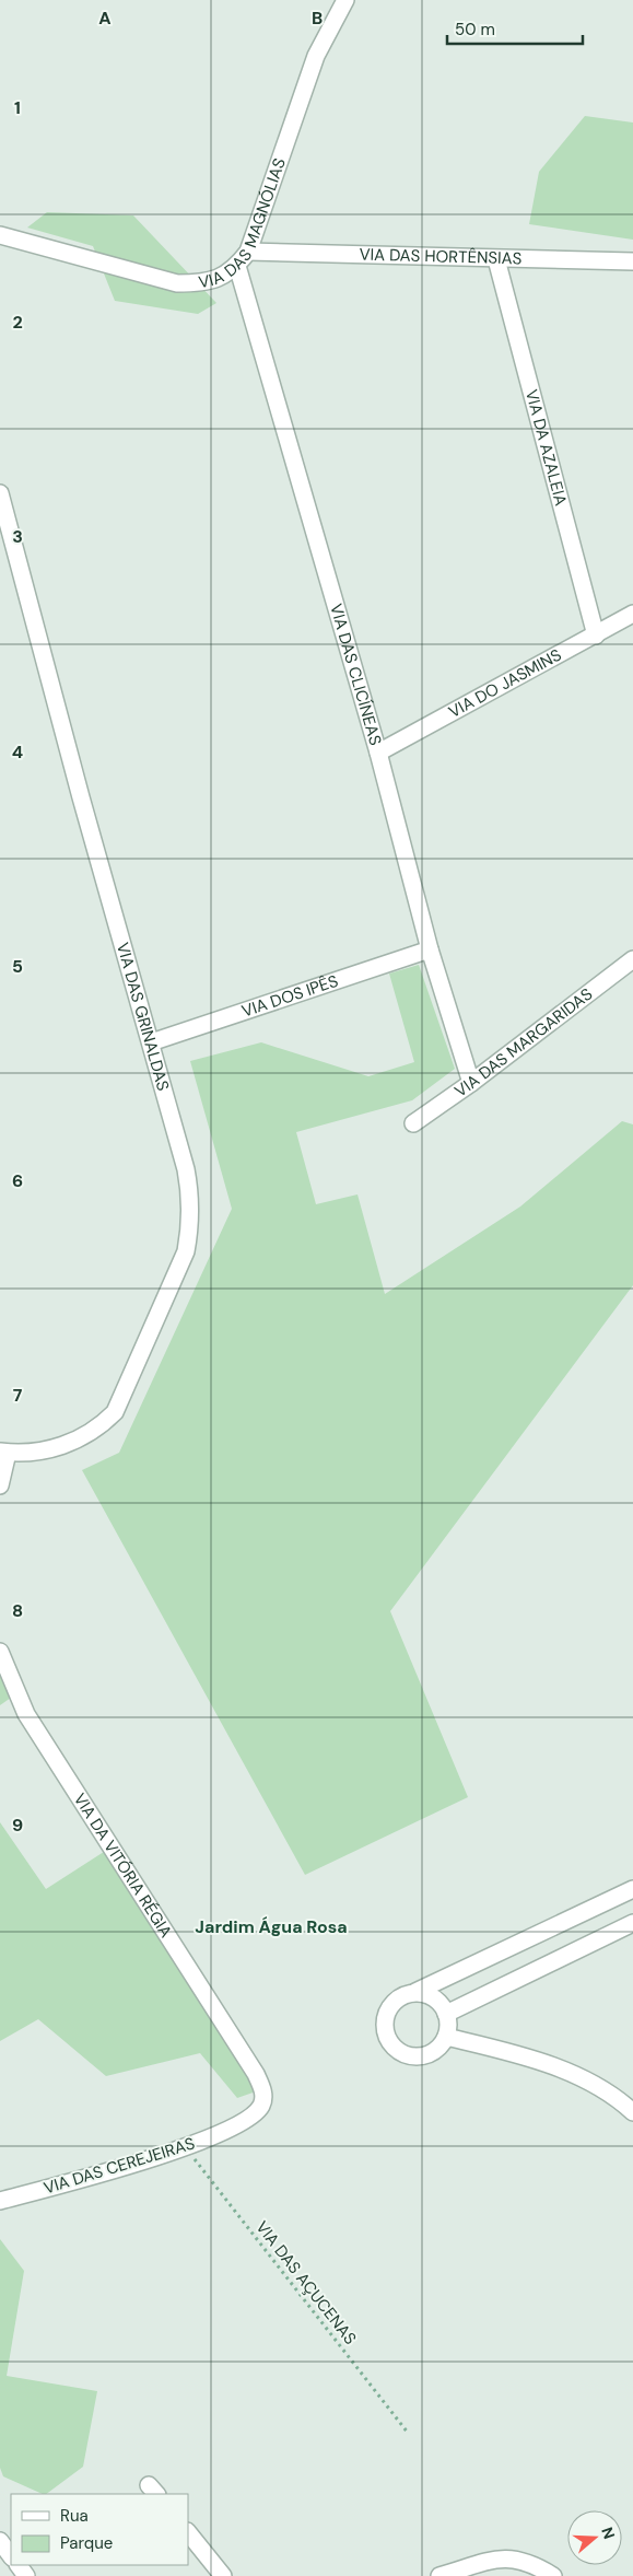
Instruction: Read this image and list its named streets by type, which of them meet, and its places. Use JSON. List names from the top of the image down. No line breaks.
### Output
{"streets":{"street":["VIA DAS MAGNÓLIAS","VIA DAS HORTÊNSIAS","VIA DA AZALEIA","VIA DAS CLICÍNEAS","VIA DO JASMINS","VIA DOS IPÊS","VIA DAS GRINALDAS","VIA DAS MARGARIDAS","VIA DA VITÓRIA RÉGIA","VIA DAS CEREJEIRAS"],"path":["VIA DAS AÇUCENAS"]},"crossings":[["VIA DAS MAGNÓLIAS","VIA DAS HORTÊNSIAS"],["VIA DAS MAGNÓLIAS","VIA DAS CLICÍNEAS"],["VIA DAS HORTÊNSIAS","VIA DA AZALEIA"],["VIA DA AZALEIA","VIA DO JASMINS"],["VIA DAS CLICÍNEAS","VIA DO JASMINS"],["VIA DAS CLICÍNEAS","VIA DOS IPÊS"],["VIA DAS CLICÍNEAS","VIA DAS MARGARIDAS"],["VIA DOS IPÊS","VIA DAS GRINALDAS"],["VIA DA VITÓRIA RÉGIA","VIA DAS CEREJEIRAS"],["VIA DAS CEREJEIRAS","VIA DAS AÇUCENAS"]],"districts":["Jardim Água Rosa"],"legend":["Rua","Parque"],"scale_bar":"50 m","north":"right","grid":{"columns":["A","B"],"rows":["1","2","3","4","5","6","7","8","9"]}}
